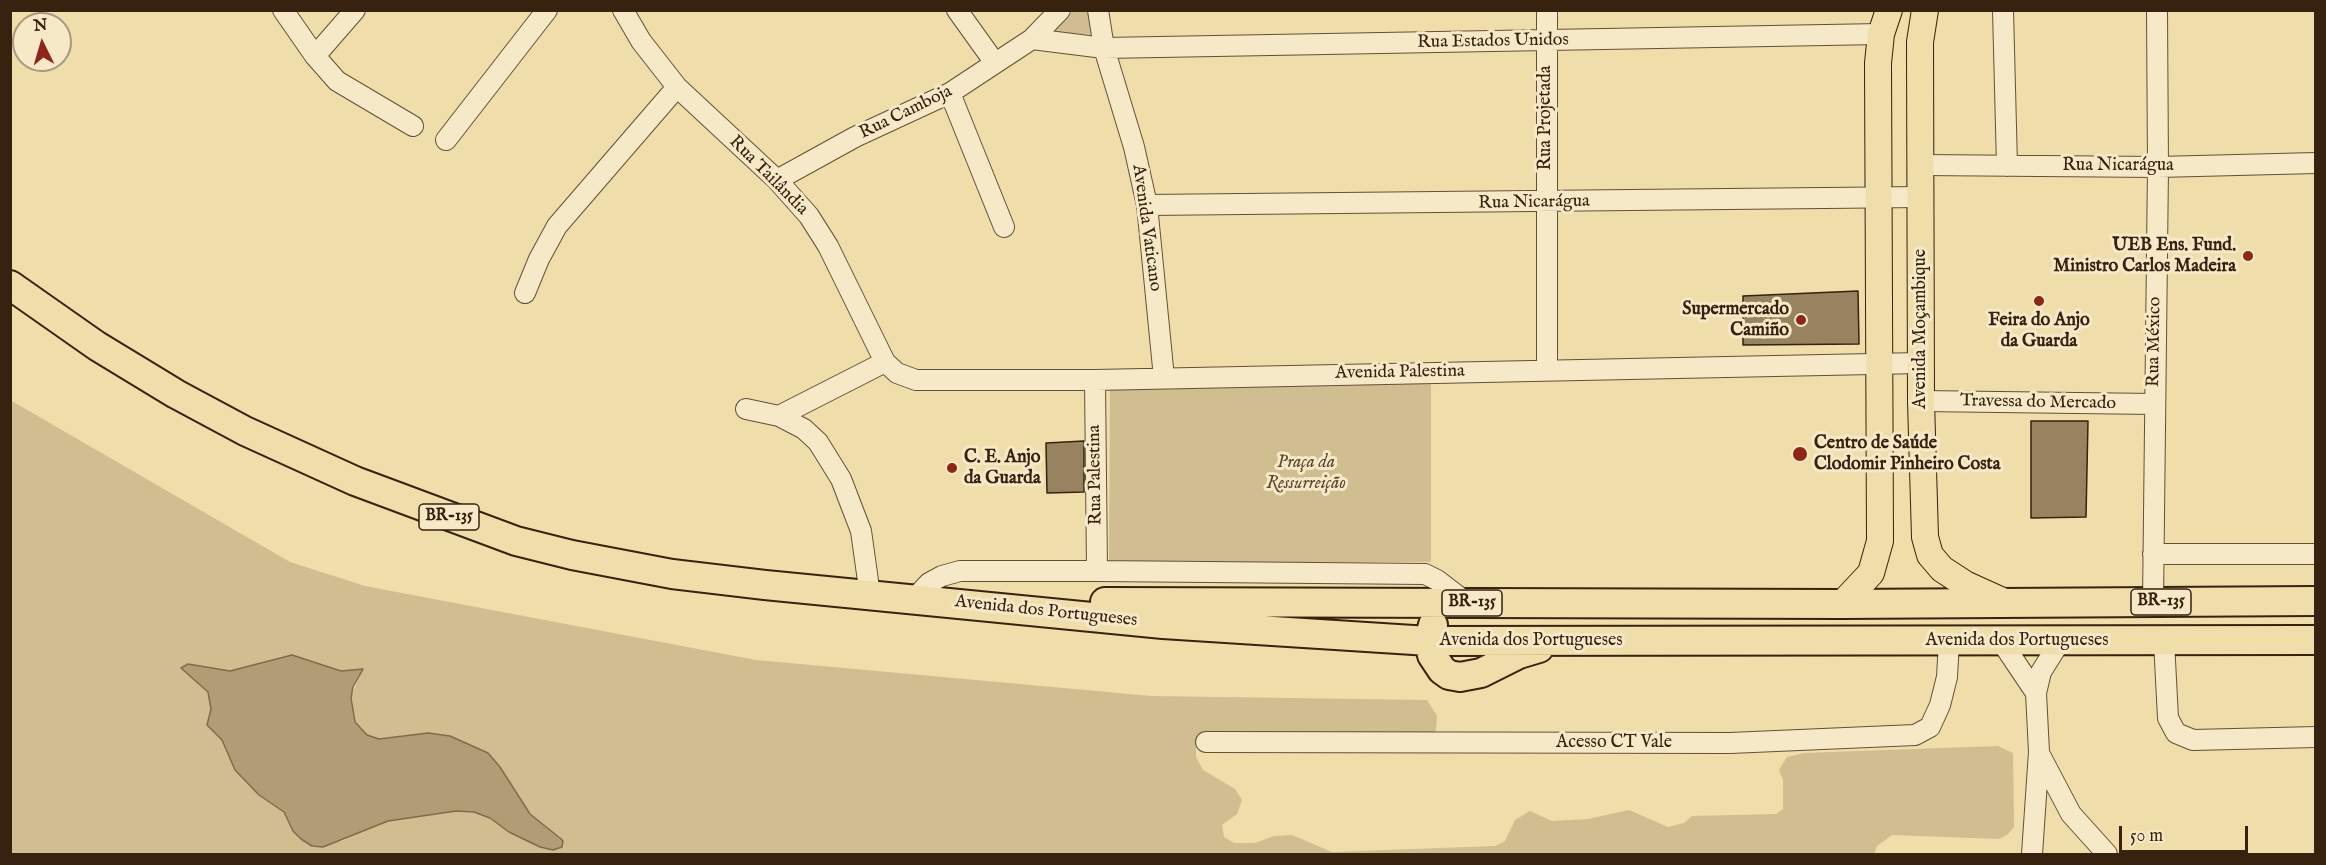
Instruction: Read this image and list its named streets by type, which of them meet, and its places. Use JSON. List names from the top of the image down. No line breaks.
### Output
{"streets":{"highway":["BR-135","Avenida dos Portugueses"],"main road":["Avenida Moçambique"],"street":["Rua Estados Unidos","Rua Camboja","Rua Projetada","Rua Nicarágua","Rua Tailândia","Avenida Vaticano","Rua México","Avenida Palestina","Travessa do Mercado","Rua Palestina","Acesso CT Vale"]},"crossings":[["Rua Estados Unidos","Rua Projetada"],["Rua Estados Unidos","Avenida Vaticano"],["Rua Camboja","Rua Tailândia"],["Rua Projetada","Rua Nicarágua"],["Rua Projetada","Avenida Palestina"],["Rua Nicarágua","Avenida Vaticano"],["Rua Nicarágua","Avenida Moçambique"],["Rua Nicarágua","Rua México"],["Rua Tailândia","Avenida Palestina"],["Avenida Vaticano","Avenida Palestina"],["Avenida Moçambique","Avenida Palestina"],["Avenida Moçambique","Travessa do Mercado"],["Avenida Moçambique","Avenida dos Portugueses"],["Rua México","Travessa do Mercado"],["Rua México","Avenida dos Portugueses"],["Avenida Palestina","Rua Palestina"],["BR-135","Avenida dos Portugueses"],["Avenida dos Portugueses","Acesso CT Vale"]],"parks":["Praça da Ressurreição"],"places":["UEB Ens. Fund. Ministro Carlos Madeira","Feira do Anjo da Guarda","Supermercado Camiño","Centro de Saúde Clodomir Pinheiro Costa","C. E. Anjo da Guarda"],"scale_bar":"50 m","north":"top"}
